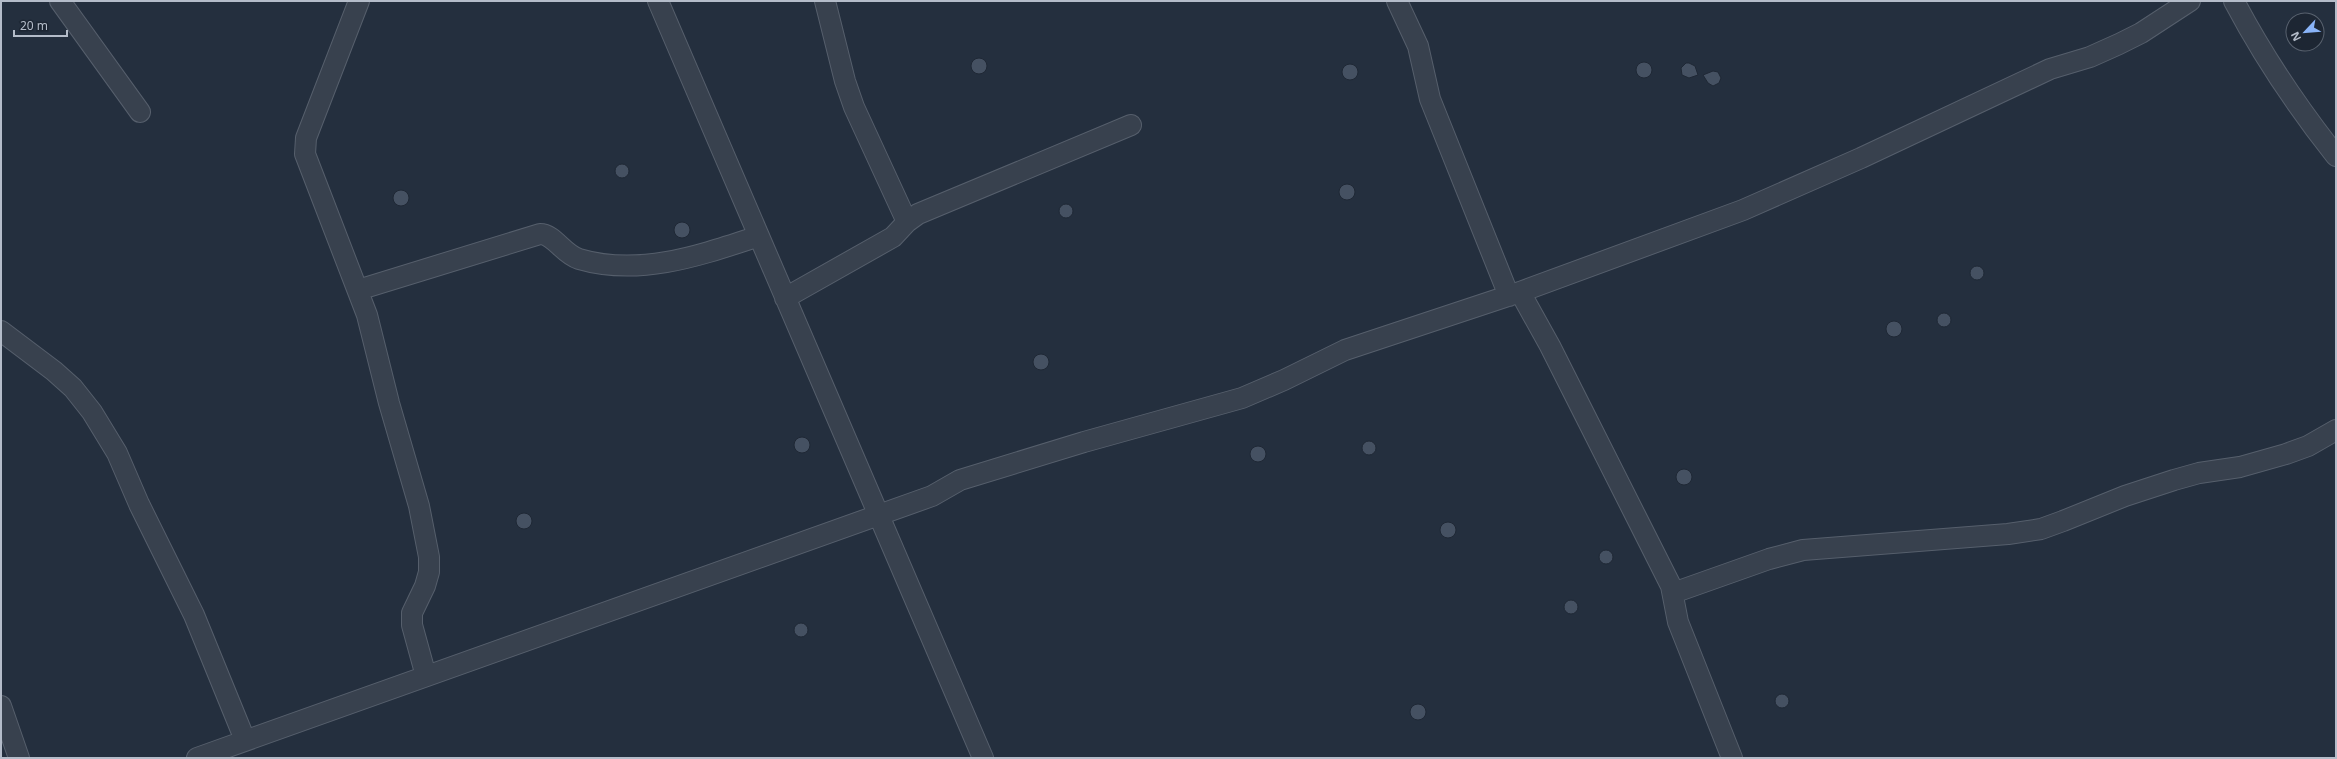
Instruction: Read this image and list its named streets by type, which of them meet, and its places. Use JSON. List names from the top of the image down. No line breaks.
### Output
{"scale_bar":"20 m","north":"bottom left"}
